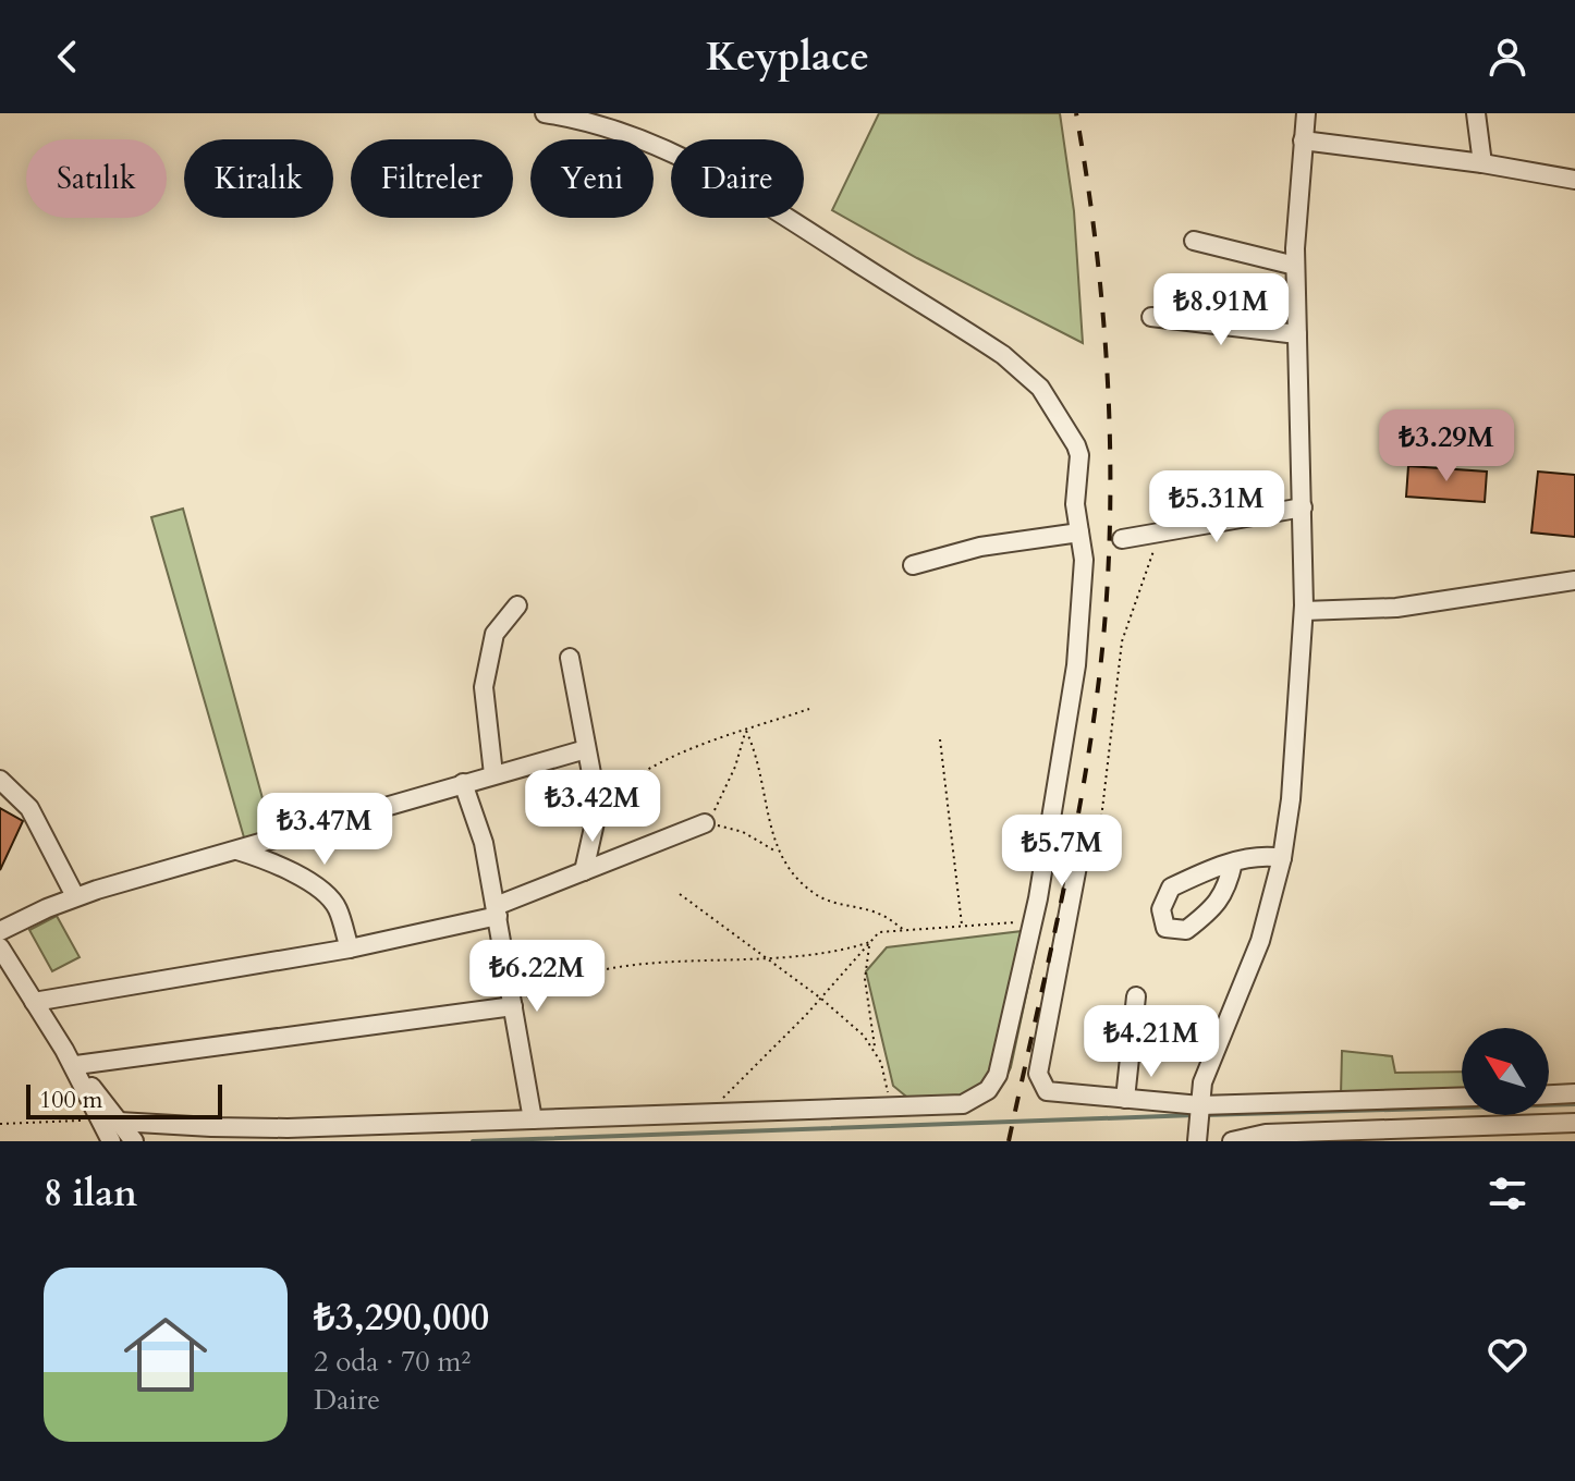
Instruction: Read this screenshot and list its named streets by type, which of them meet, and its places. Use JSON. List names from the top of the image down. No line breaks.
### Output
{"scale_bar":"100 m","north":"top left","page":{"header":"Keyplace","chip":["Satılık","Kiralık","Filtreler","Yeni","Daire"],"price":["₺8.91M","₺3.29M","₺5.31M","₺3.42M","₺3.47M","₺5.7M","₺6.22M","₺4.21M"],"scale":"100 m","heading":"8 ilan","list":[{"name":"₺3,290,000","note":"2 oda · 70 m² · Daire"}]}}
